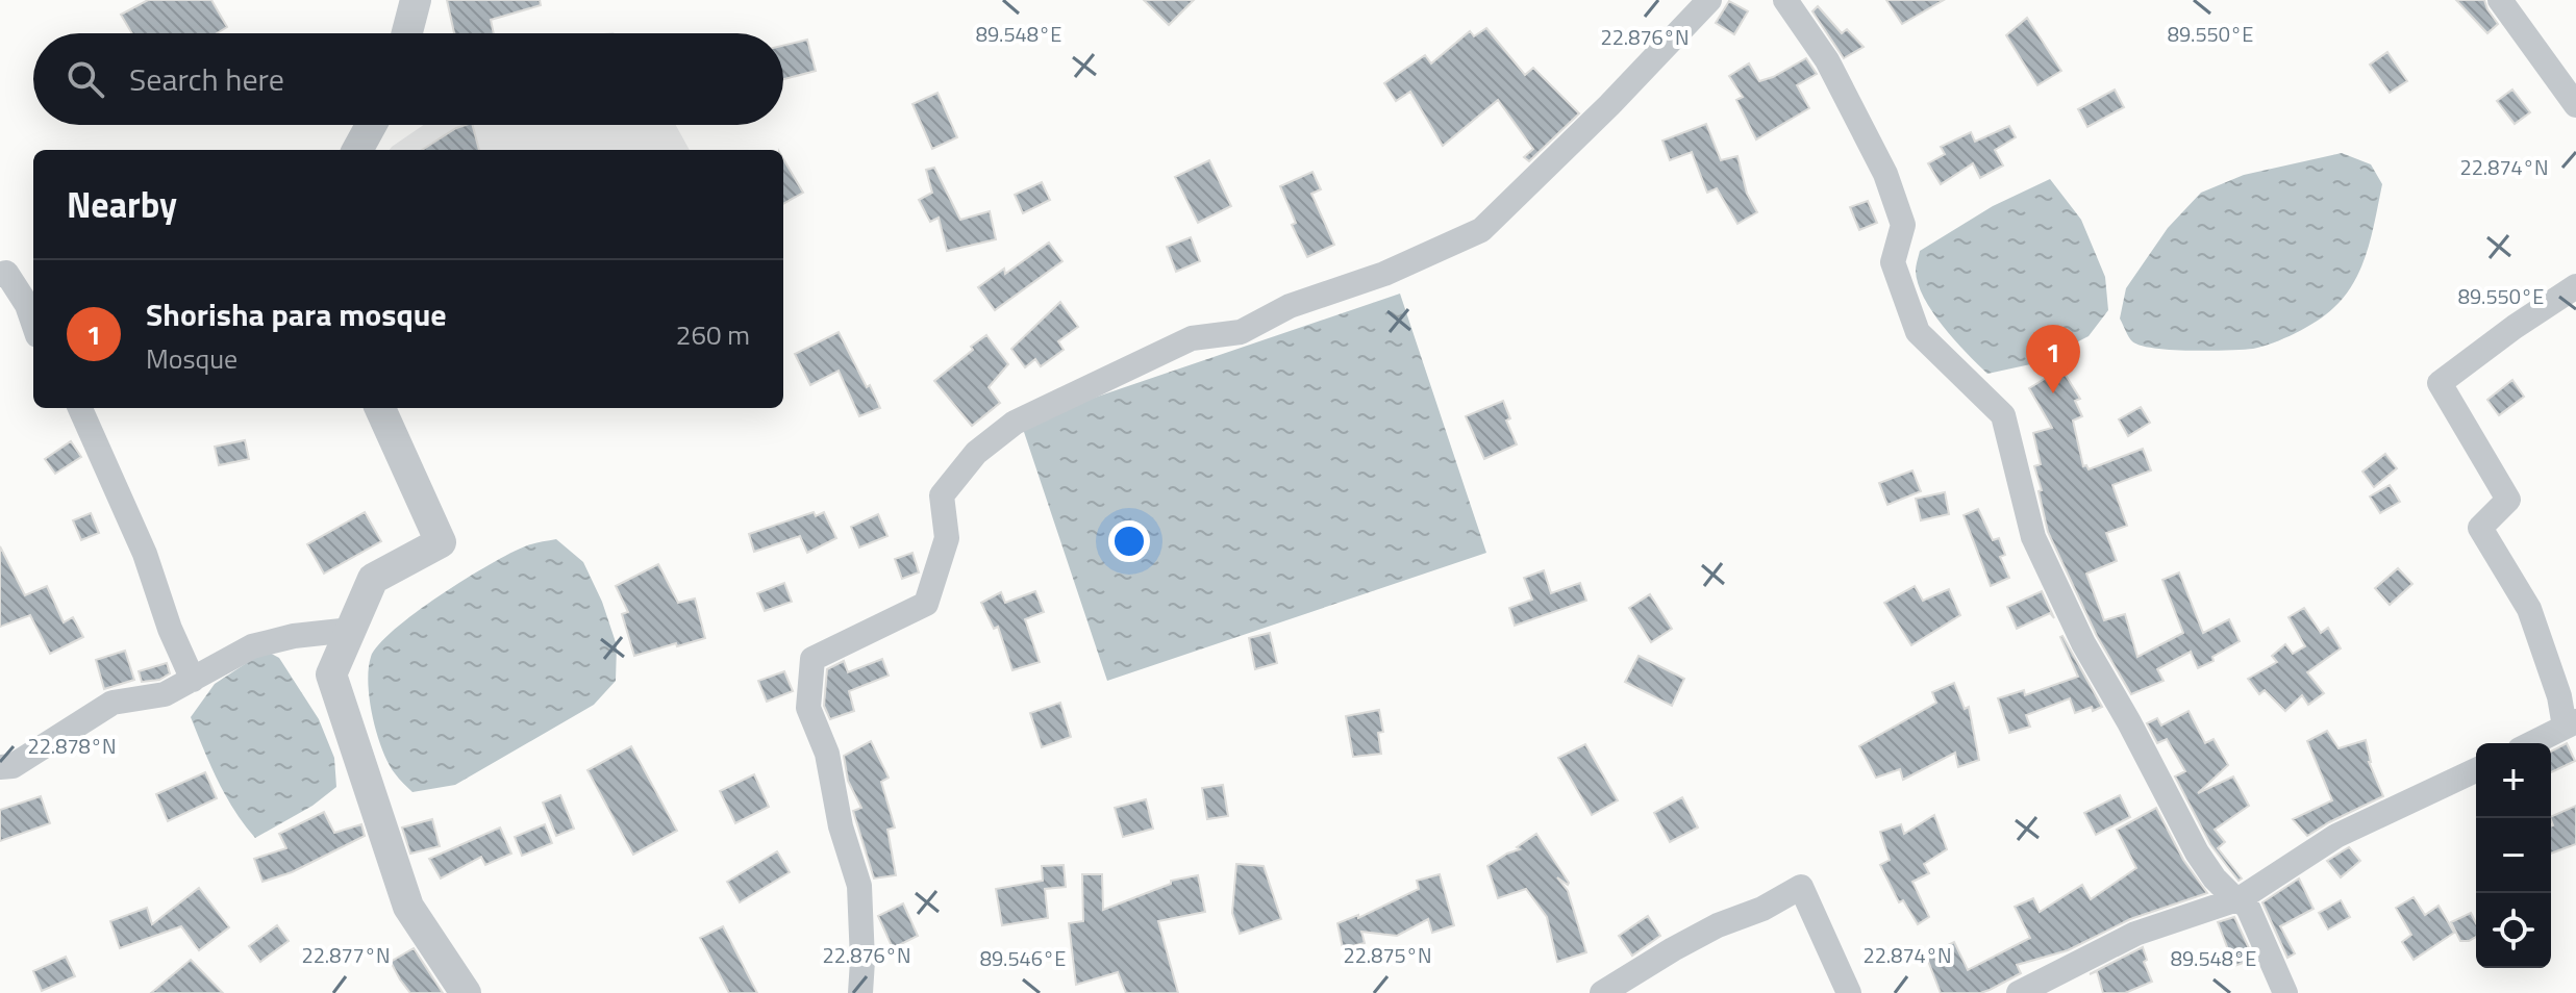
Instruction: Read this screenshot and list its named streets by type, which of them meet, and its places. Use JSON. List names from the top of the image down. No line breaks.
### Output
{"page":{"search":"Search here","heading":"Nearby","list":[{"mark":"1","name":"Shorisha para mosque","note":"Mosque","value":"260 m"}],"pins":"1","map_buttons":["+","−"]},"coordinates":["89.550°E","89.548°E","22.876°N","22.874°N","22.878°N","22.877°N","22.875°N","89.546°E"]}
